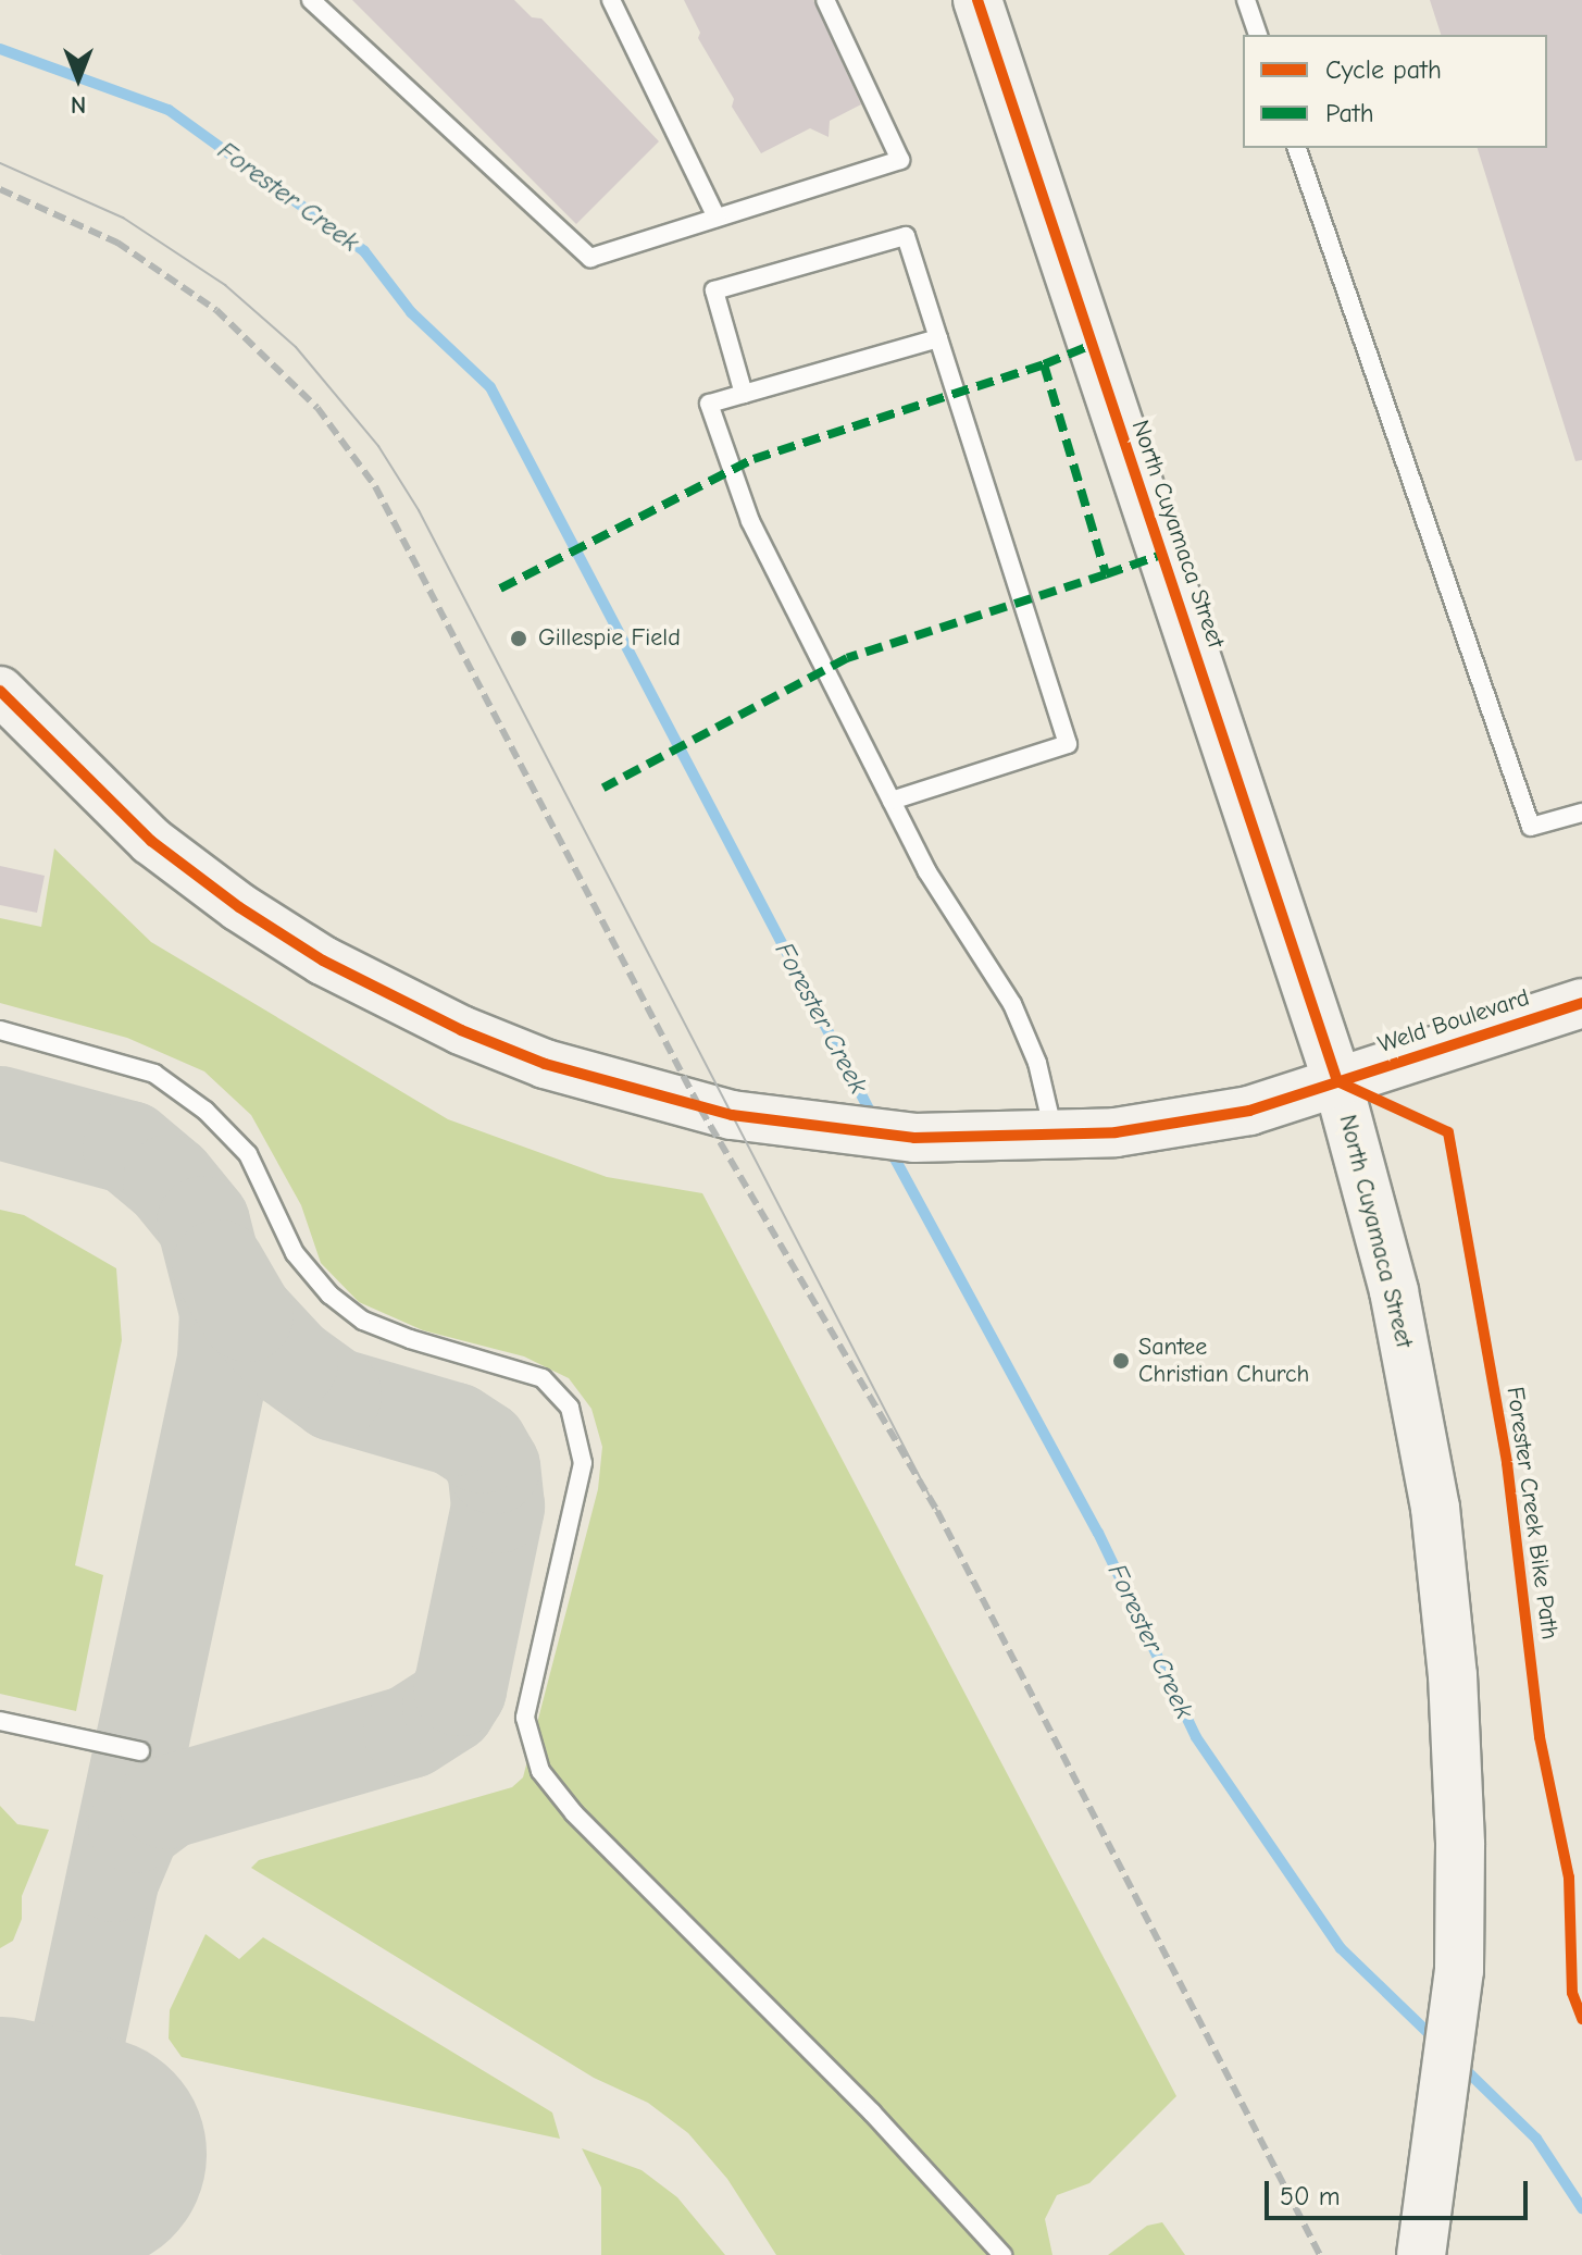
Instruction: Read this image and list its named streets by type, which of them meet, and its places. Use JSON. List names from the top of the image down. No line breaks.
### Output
{"streets":{"main road":["North Cuyamaca Street","Weld Boulevard"],"cycle path":["Forester Creek Bike Path"]},"crossings":[["North Cuyamaca Street","Weld Boulevard"]],"water":["Forester Creek"],"places":["Gillespie Field","Santee Christian Church"],"legend":["Cycle path","Path"],"scale_bar":"50 m","north":"bottom"}
